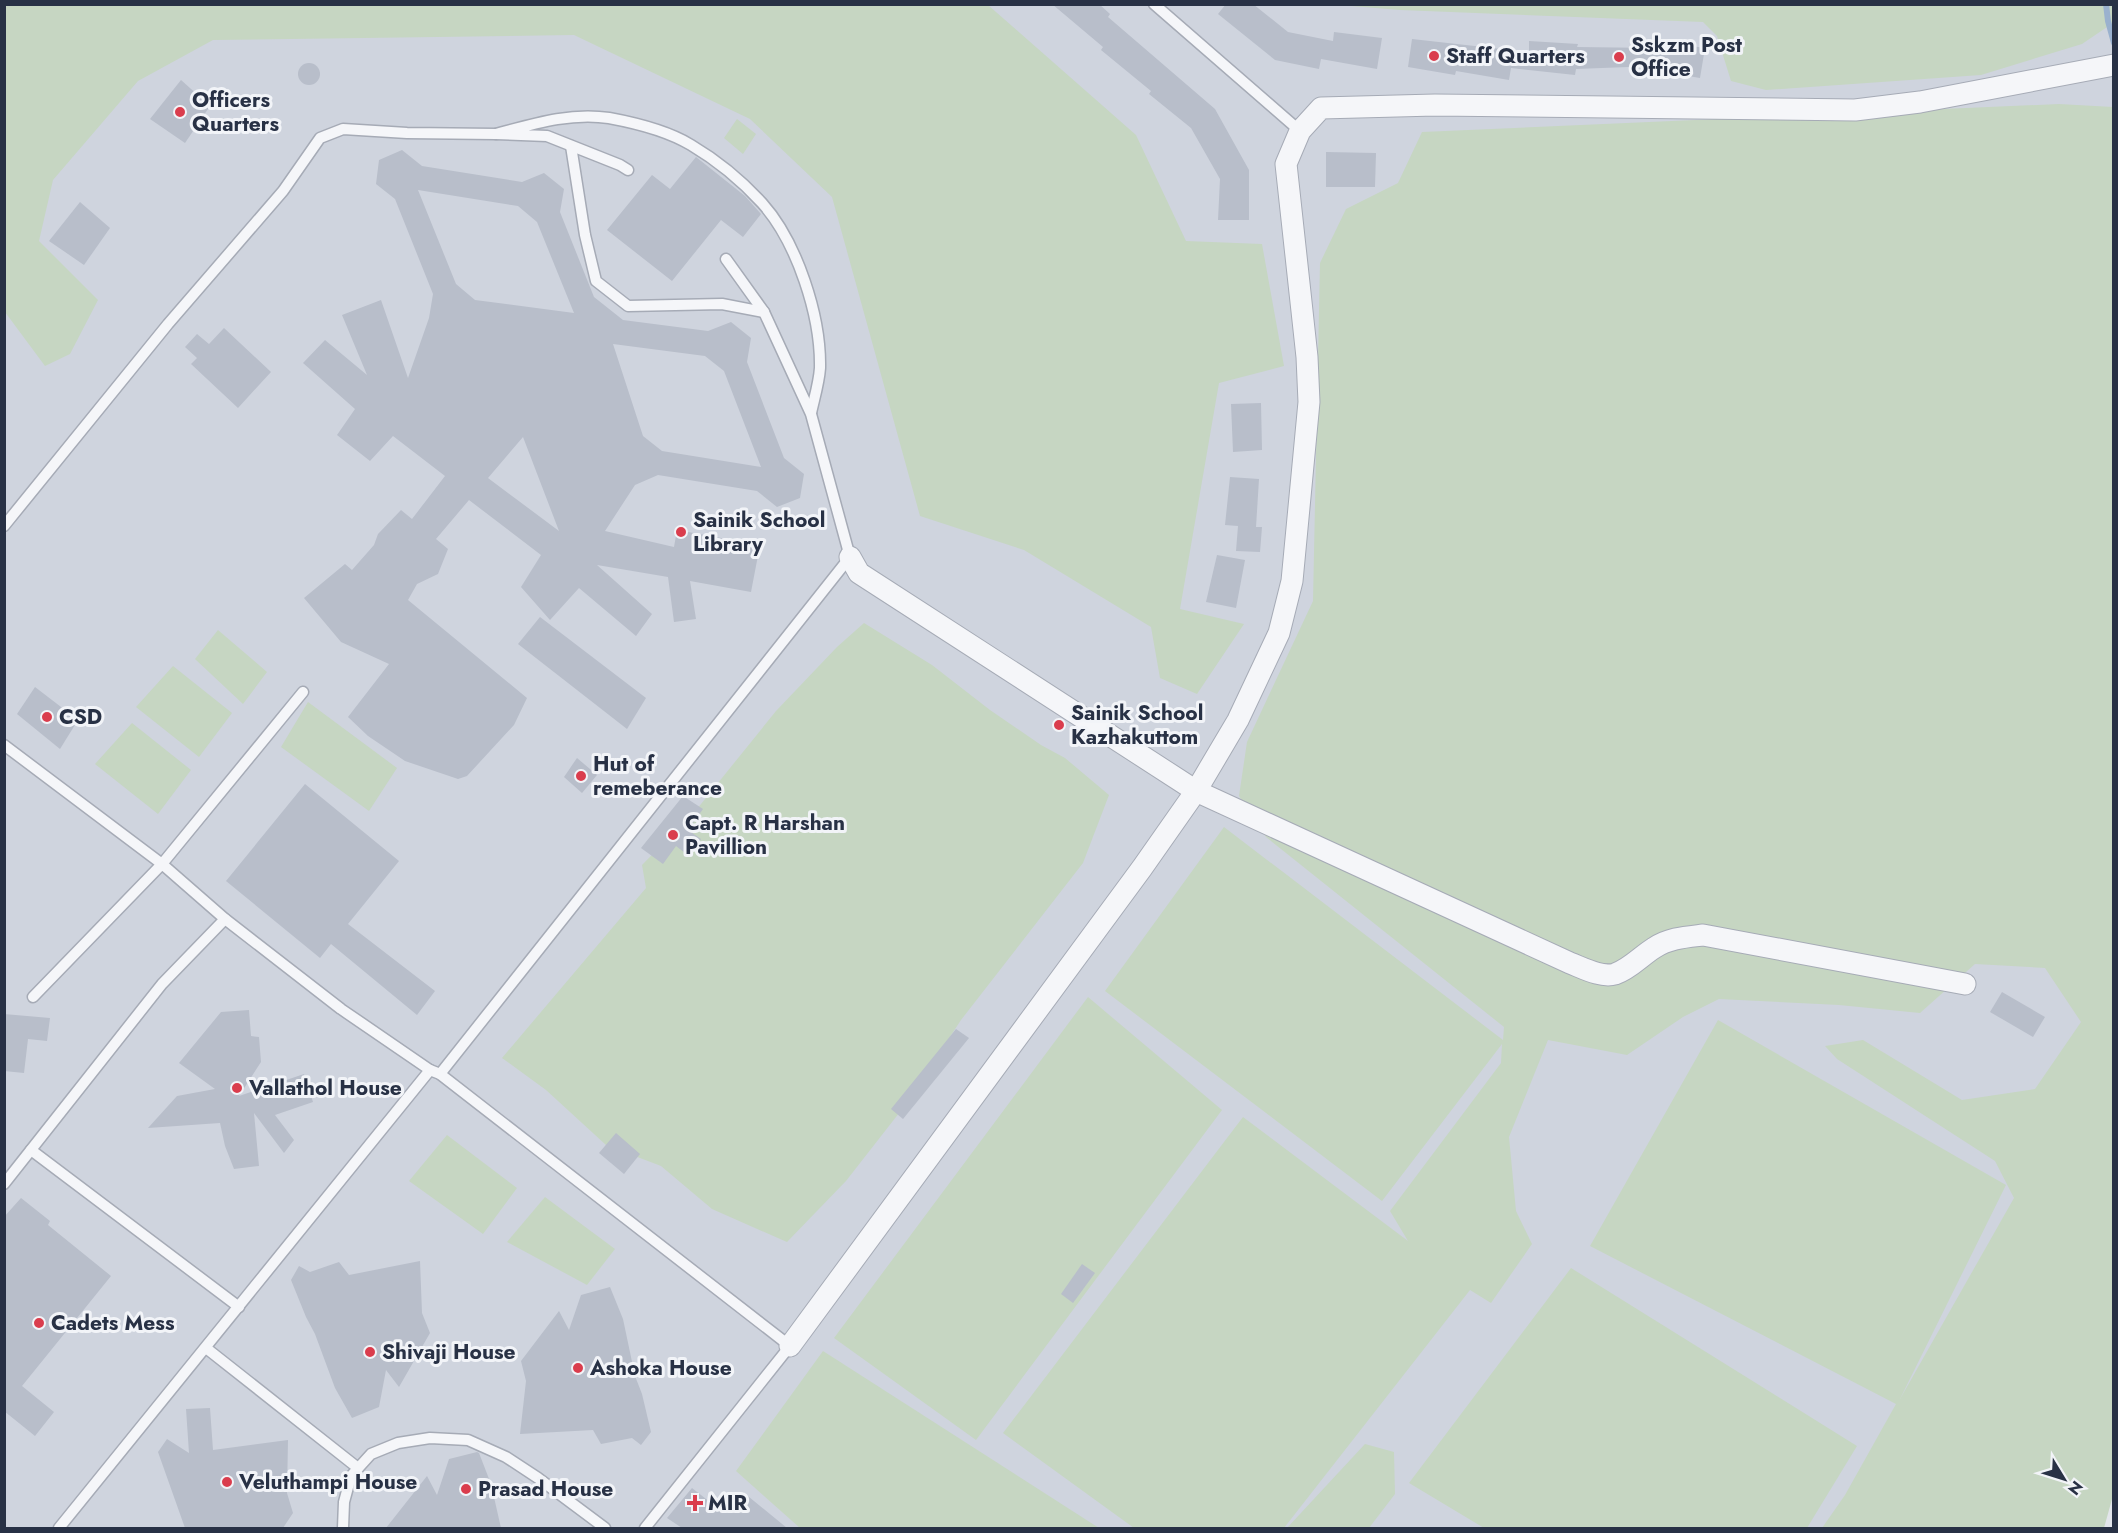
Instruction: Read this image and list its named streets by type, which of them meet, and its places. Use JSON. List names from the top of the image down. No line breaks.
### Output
{"places":{"other":["Staff Quarters","Sskzm Post Office","Officers Quarters","Sainik School Library","CSD","Sainik School Kazhakuttom","Hut of remeberance","Capt. R Harshan Pavillion","Vallathol House","Cadets Mess","Shivaji House","Ashoka House","Veluthampi House","Prasad House"],"health":["MIR"]},"north":"bottom right"}
